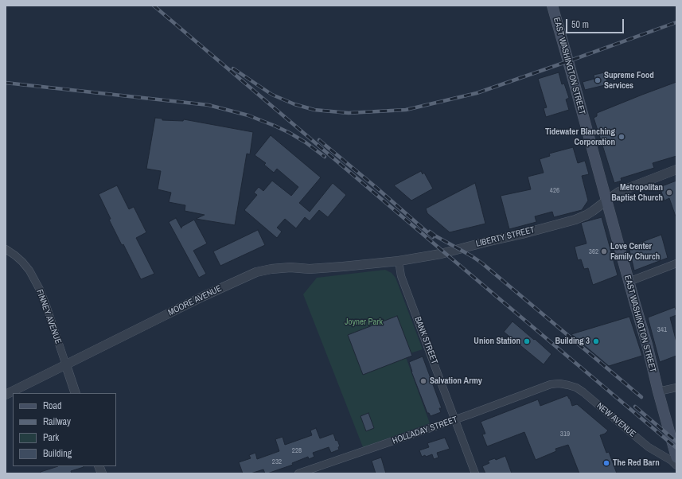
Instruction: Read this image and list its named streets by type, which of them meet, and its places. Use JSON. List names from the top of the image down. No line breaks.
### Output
{"streets":{"main road":["EAST WASHINGTON STREET"],"street":["LIBERTY STREET","MOORE AVENUE","FINNEY AVENUE","BANK STREET","NEW AVENUE","HOLLADAY STREET"]},"crossings":[["EAST WASHINGTON STREET","LIBERTY STREET"],["LIBERTY STREET","MOORE AVENUE"],["LIBERTY STREET","BANK STREET"],["MOORE AVENUE","FINNEY AVENUE"],["MOORE AVENUE","BANK STREET"],["BANK STREET","HOLLADAY STREET"],["NEW AVENUE","HOLLADAY STREET"]],"parks":["Joyner Park"],"places":["Supreme Food Services","Tidewater Blanching Corporation","Metropolitan Baptist Church","Love Center Family Church","Union Station","Building 3","Salvation Army","The Red Barn"],"house_numbers":["426","362","341","319","228","232"],"legend":["Road","Railway","Park","Building"],"scale_bar":"50 m"}
